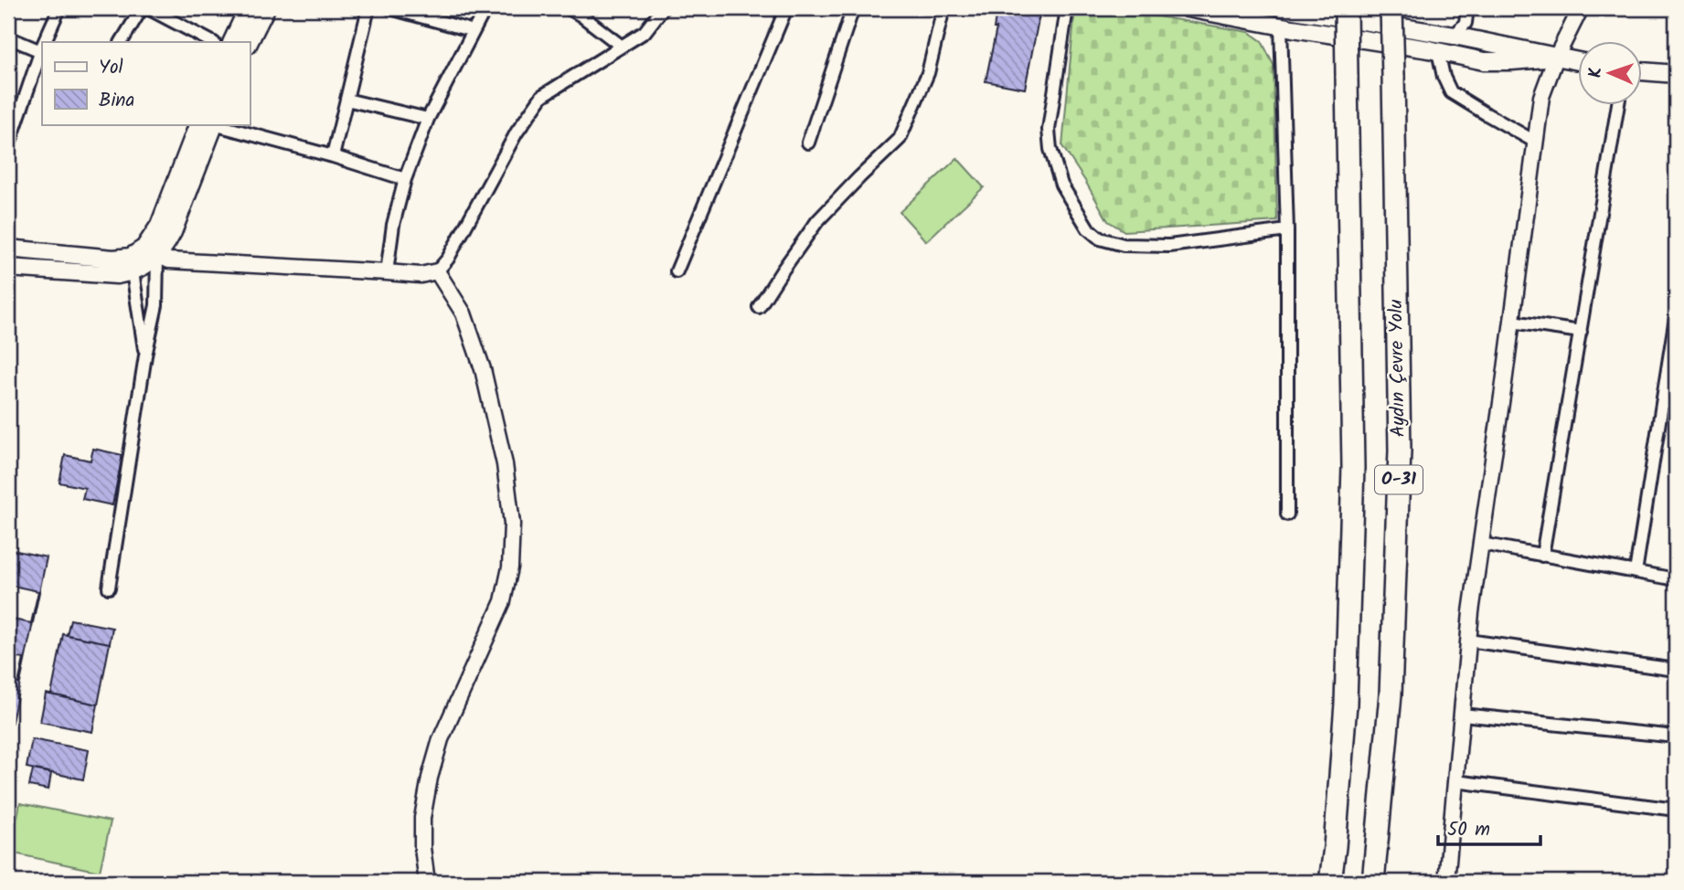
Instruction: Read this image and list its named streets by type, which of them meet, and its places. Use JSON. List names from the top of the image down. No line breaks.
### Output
{"streets":{"highway":["Aydın Çevre Yolu","O-31"]},"legend":["Yol","Bina"],"scale_bar":"50 m","north":"left"}
